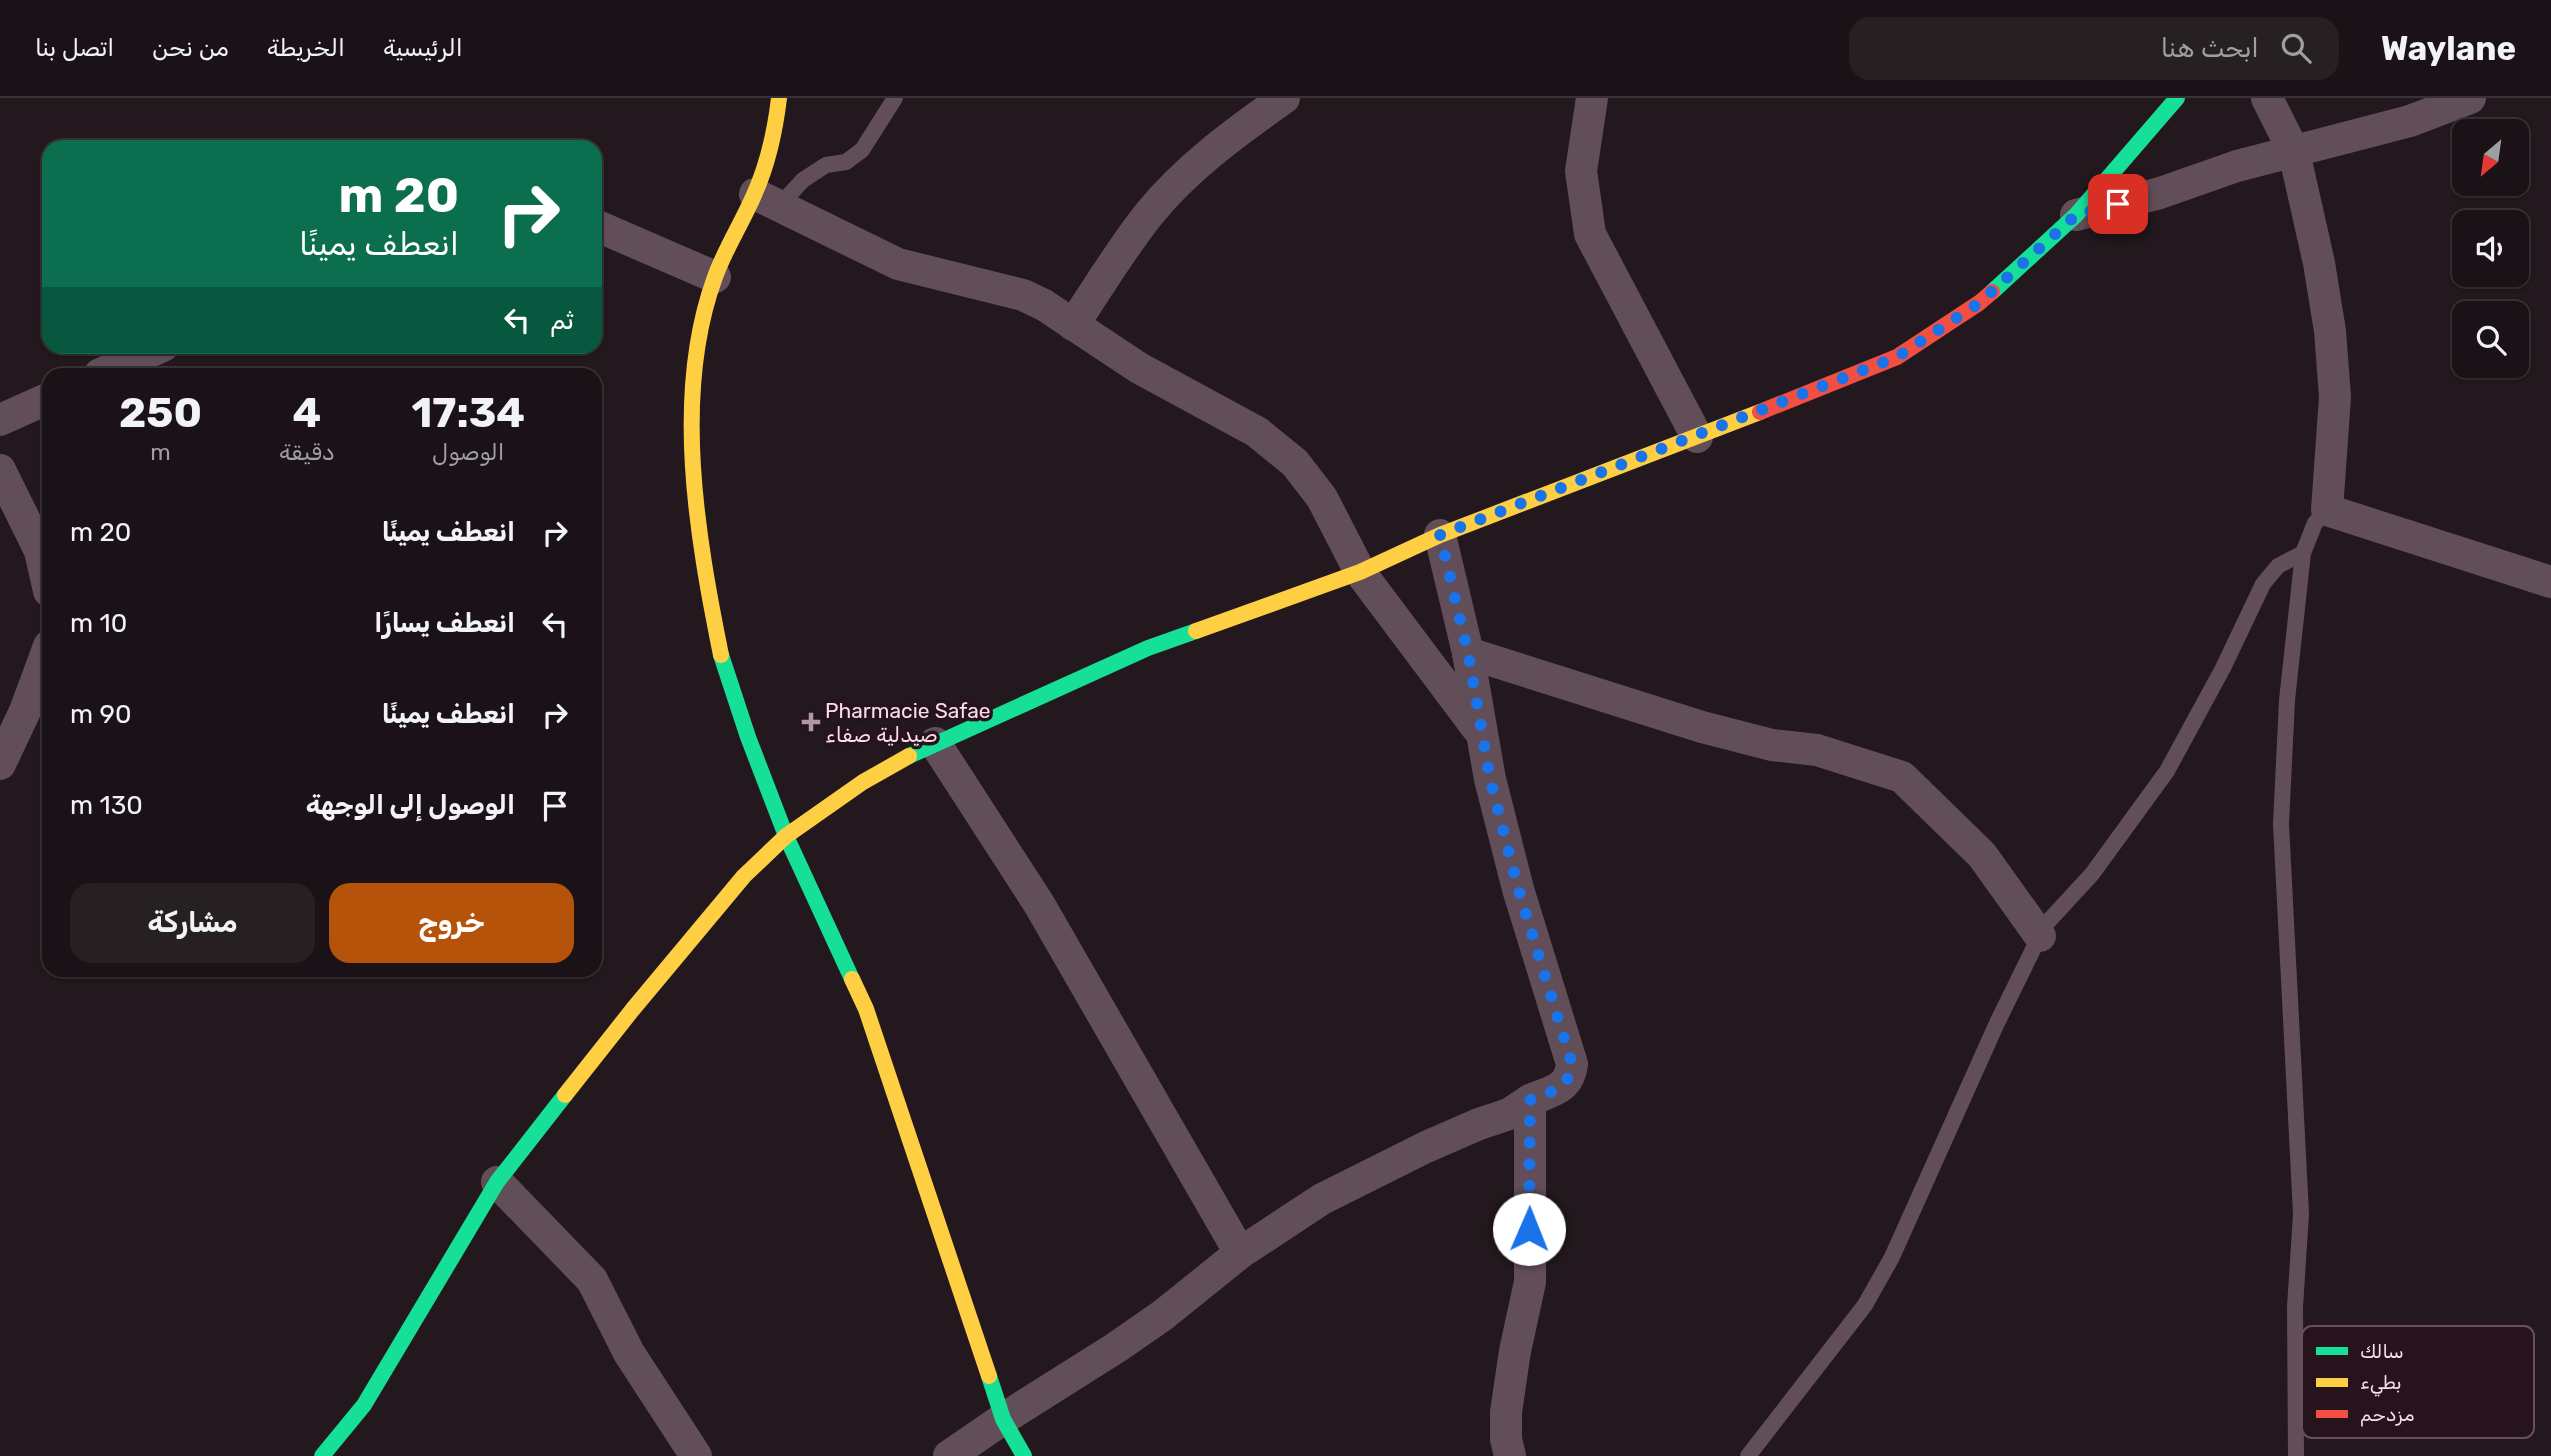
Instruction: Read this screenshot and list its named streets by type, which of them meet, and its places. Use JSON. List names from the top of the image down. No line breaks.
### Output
{"places":{"health":["Pharmacie Safae صيدلية صفاء"]},"legend":["سالك","بطيء","مزدحم"],"north":"bottom left","page":{"header":"Waylane","search":"ابحث هنا","nav":["الرئيسية","الخريطة","من نحن","اتصل بنا"],"turn":["20 m","انعطف يمينًا"],"then":"ثم","eta":["17:34","الوصول","4","دقيقة","250","m"],"list":[{"name":"انعطف يمينًا","value":"20 m"},{"name":"انعطف يسارًا","value":"10 m"},{"name":"انعطف يمينًا","value":"90 m"},{"name":"الوصول إلى الوجهة","value":"130 m"}],"buttons":["خروج","مشاركة"]}}
